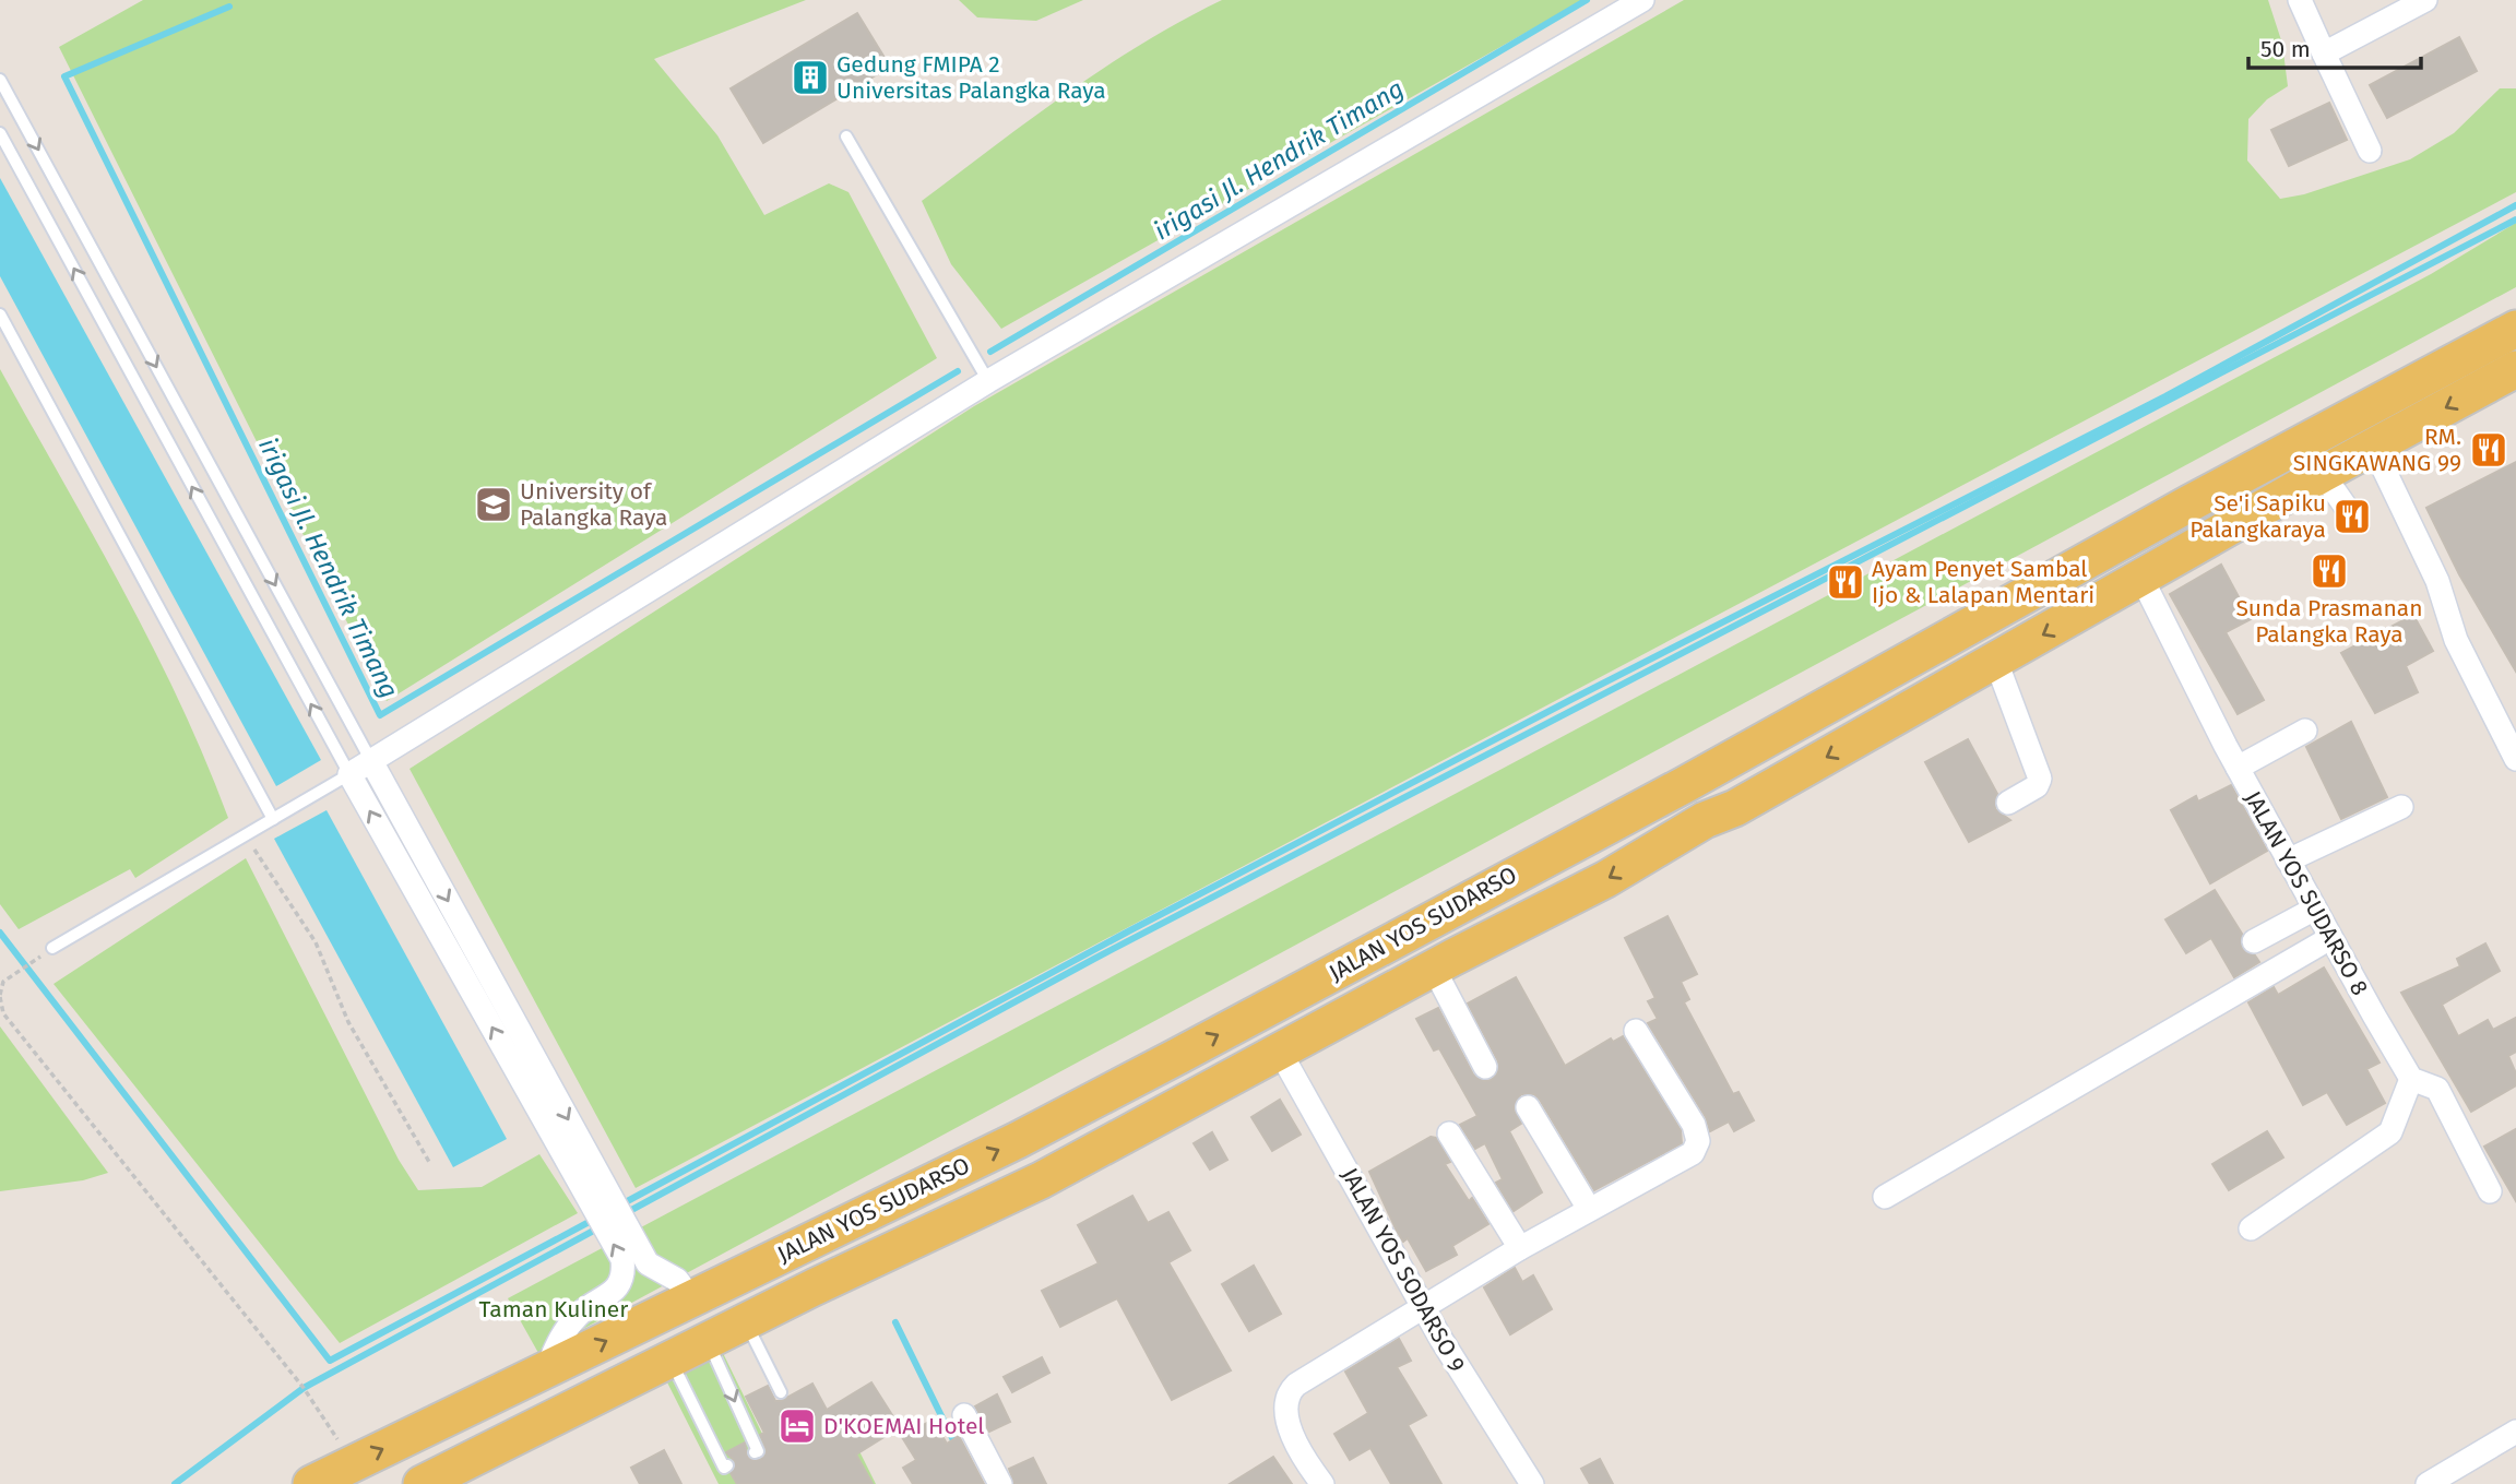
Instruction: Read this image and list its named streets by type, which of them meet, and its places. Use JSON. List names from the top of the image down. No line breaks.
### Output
{"streets":{"main road":["JALAN YOS SUDARSO"],"street":["JALAN YOS SUDARSO 8","JALAN YOS SODARSO 9"]},"crossings":[["JALAN YOS SUDARSO 8","JALAN YOS SUDARSO"],["JALAN YOS SUDARSO","JALAN YOS SODARSO 9"]],"water":["irigasi Jl. Hendrik Timang"],"parks":["Taman Kuliner"],"places":{"building":["Gedung FMIPA 2 Universitas Palangka Raya"],"restaurant":["RM. SINGKAWANG 99","Se'i Sapiku Palangkaraya","Sunda Prasmanan Palangka Raya","Ayam Penyet Sambal Ijo & Lalapan Mentari"],"school or university":["University of Palangka Raya"],"hotel":["D'KOEMAI Hotel"]},"scale_bar":"50 m"}
